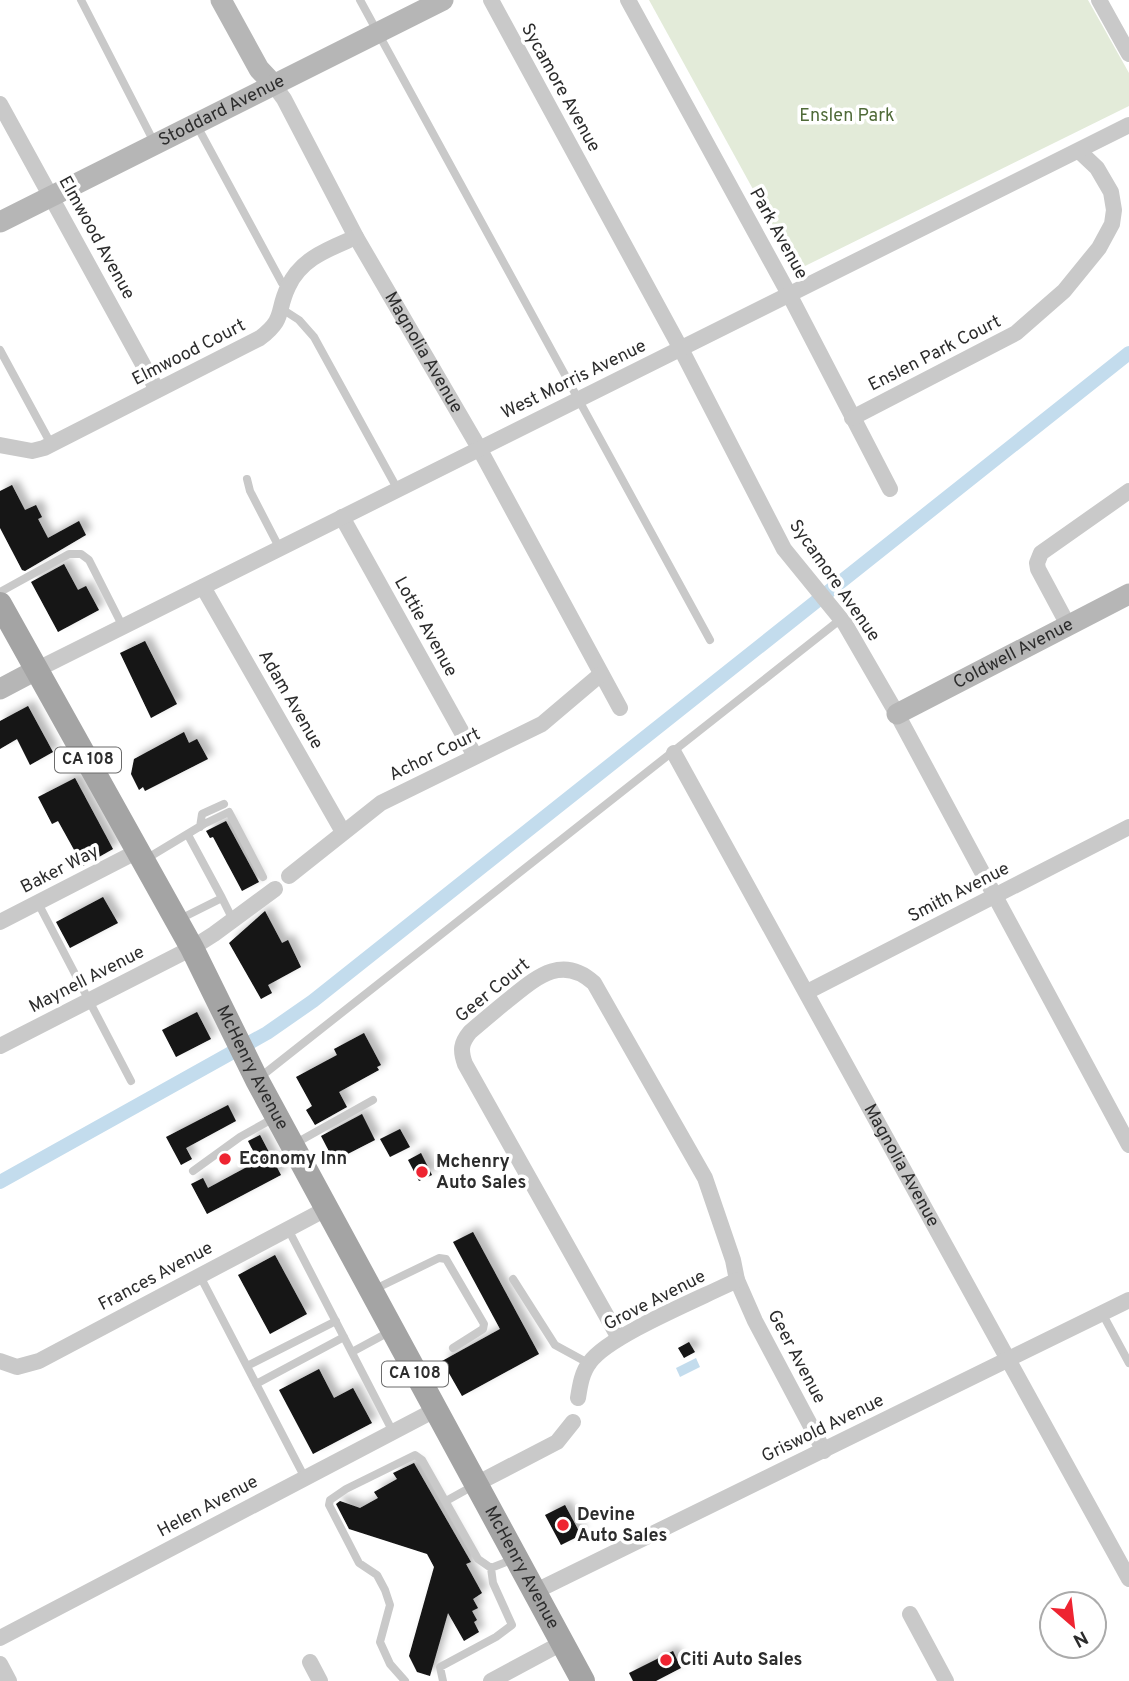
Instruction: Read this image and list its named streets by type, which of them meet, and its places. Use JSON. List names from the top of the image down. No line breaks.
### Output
{"streets":{"main road":["CA 108","McHenry Avenue"],"street":["Sycamore Avenue","Stoddard Avenue","Park Avenue","Elmwood Avenue","Magnolia Avenue","Elmwood Court","Enslen Park Court","West Morris Avenue","Lottie Avenue","Coldwell Avenue","Adam Avenue","Achor Court","Baker Way","Smith Avenue","Maynell Avenue","Geer Court","Frances Avenue","Grove Avenue","Geer Avenue","Griswold Avenue","Helen Avenue"]},"crossings":[["Sycamore Avenue","West Morris Avenue"],["Sycamore Avenue","Coldwell Avenue"],["Sycamore Avenue","Smith Avenue"],["Stoddard Avenue","Elmwood Avenue"],["Stoddard Avenue","Magnolia Avenue"],["Park Avenue","Enslen Park Court"],["Park Avenue","West Morris Avenue"],["Elmwood Avenue","Elmwood Court"],["Magnolia Avenue","Elmwood Court"],["Magnolia Avenue","West Morris Avenue"],["Magnolia Avenue","Achor Court"],["Magnolia Avenue","Smith Avenue"],["Magnolia Avenue","Griswold Avenue"],["Enslen Park Court","West Morris Avenue"],["West Morris Avenue","Lottie Avenue"],["West Morris Avenue","Adam Avenue"],["West Morris Avenue","McHenry Avenue"],["Lottie Avenue","Achor Court"],["Adam Avenue","Achor Court"],["Baker Way","McHenry Avenue"],["Maynell Avenue","McHenry Avenue"],["Geer Court","Grove Avenue"],["Geer Court","Geer Avenue"],["McHenry Avenue","Frances Avenue"],["McHenry Avenue","Griswold Avenue"],["McHenry Avenue","Helen Avenue"],["Grove Avenue","Geer Avenue"],["Geer Avenue","Griswold Avenue"]],"parks":["Enslen Park"],"places":["Economy Inn","Mchenry Auto Sales","Devine Auto Sales","Citi Auto Sales"],"north":"bottom right"}
